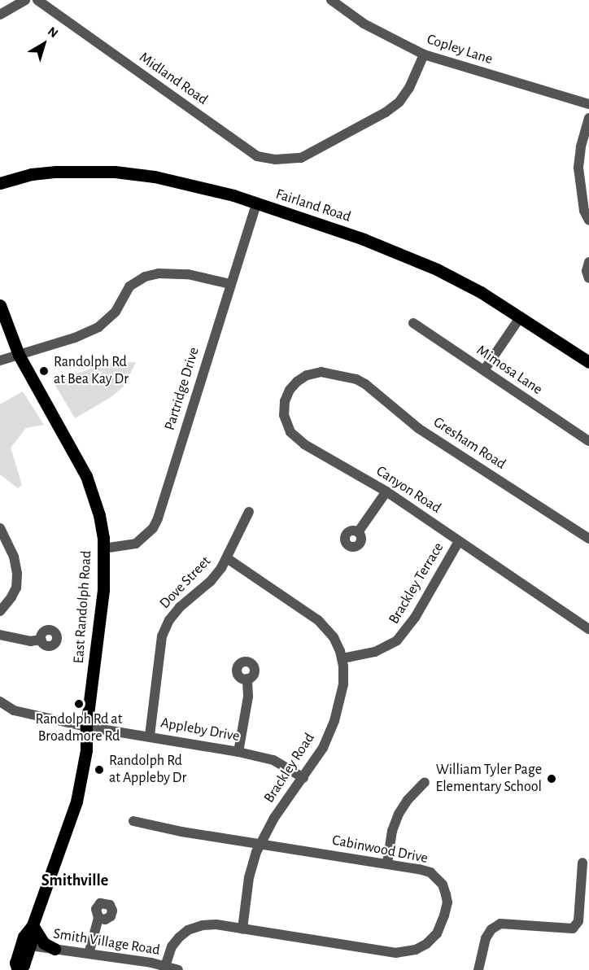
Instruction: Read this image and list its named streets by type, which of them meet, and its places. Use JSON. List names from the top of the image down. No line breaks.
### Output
{"streets":{"main road":["Fairland Road","East Randolph Road"],"street":["Copley Lane","Midland Road","Mimosa Lane","Partridge Drive","Gresham Road","Canyon Road","Dove Street","Brackley Terrace","Appleby Drive","Brackley Road","Cabinwood Drive","Smith Village Road"]},"crossings":[["Copley Lane","Midland Road"],["Fairland Road","Partridge Drive"],["Partridge Drive","East Randolph Road"],["Gresham Road","Canyon Road"],["Canyon Road","Brackley Terrace"],["Dove Street","Appleby Drive"],["Dove Street","Brackley Road"],["Brackley Terrace","Brackley Road"],["East Randolph Road","Appleby Drive"],["East Randolph Road","Smith Village Road"],["Appleby Drive","Brackley Road"],["Brackley Road","Cabinwood Drive"],["Cabinwood Drive","Smith Village Road"]],"districts":["Smithville"],"places":["Randolph Rd at Bea Kay Dr","Randolph Rd at Broadmore Rd","Randolph Rd at Appleby Dr","William Tyler Page Elementary School"],"north":"top right"}
